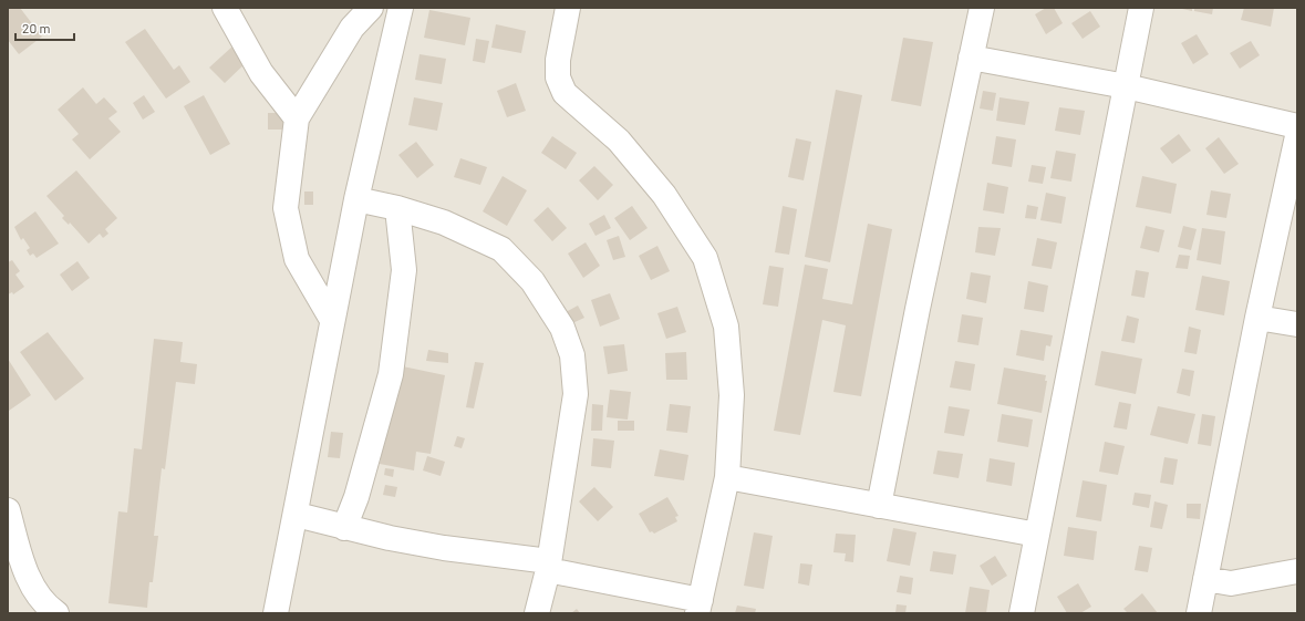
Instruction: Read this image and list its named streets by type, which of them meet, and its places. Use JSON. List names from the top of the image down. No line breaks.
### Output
{"scale_bar":"20 m"}
